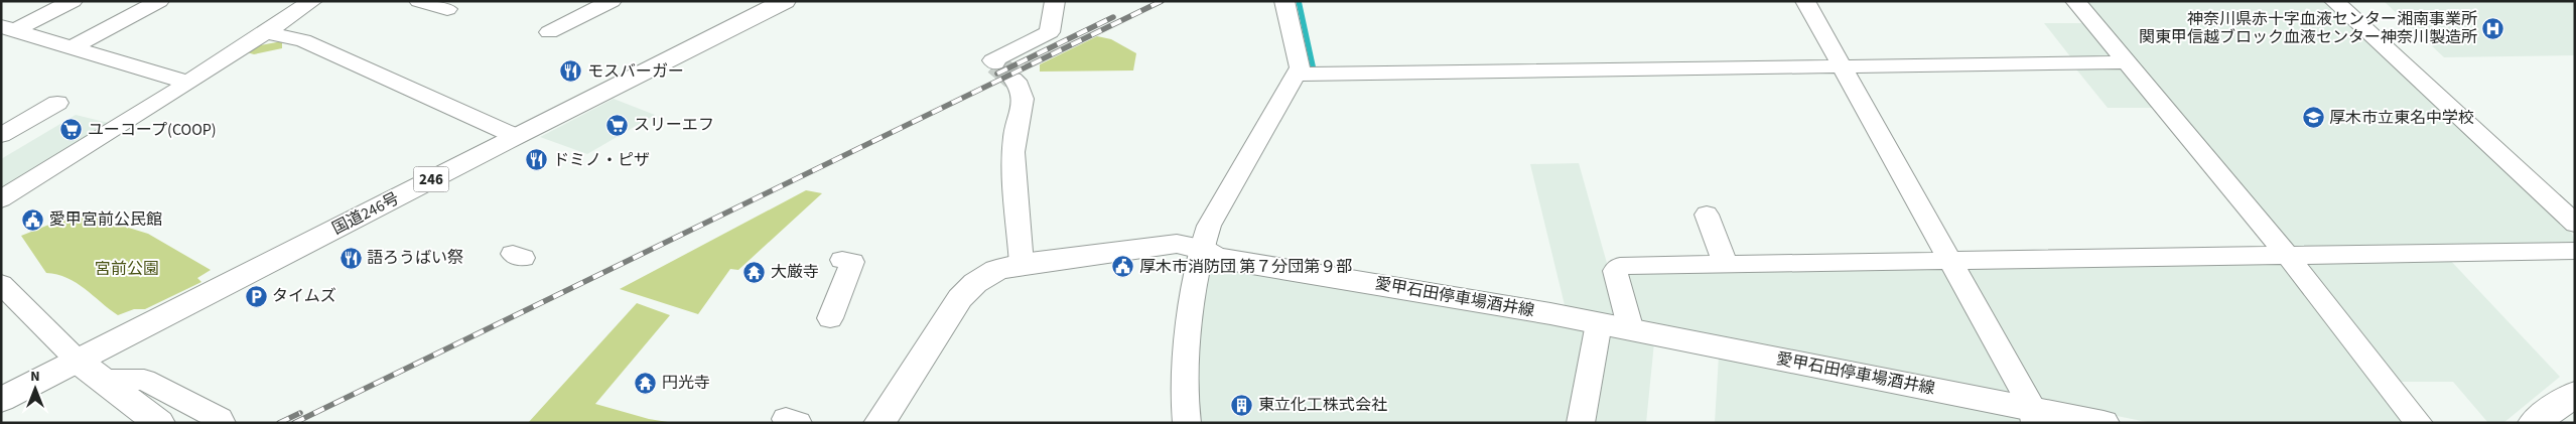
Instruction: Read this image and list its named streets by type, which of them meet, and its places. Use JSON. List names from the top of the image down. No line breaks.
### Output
{"streets":{"main road":["246","国道246号","愛甲石田停車場酒井線"]},"parks":["宮前公園"],"places":{"hospital":["神奈川県赤十字血液センター湘南事業所 関東甲信越ブロック血液センター神奈川製造所"],"restaurant":["モスバーガー","ドミノ・ピザ","語ろうばい祭"],"school or university":["厚木市立東名中学校"],"supermarket":["スリーエフ","ユーコープ(COOP)"],"public building":["愛甲宮前公民館","厚木市消防団 第７分団第９部"],"temple":["大厳寺","円光寺"],"parking":["タイムズ"],"building":["東立化工株式会社"]},"north":"top"}
